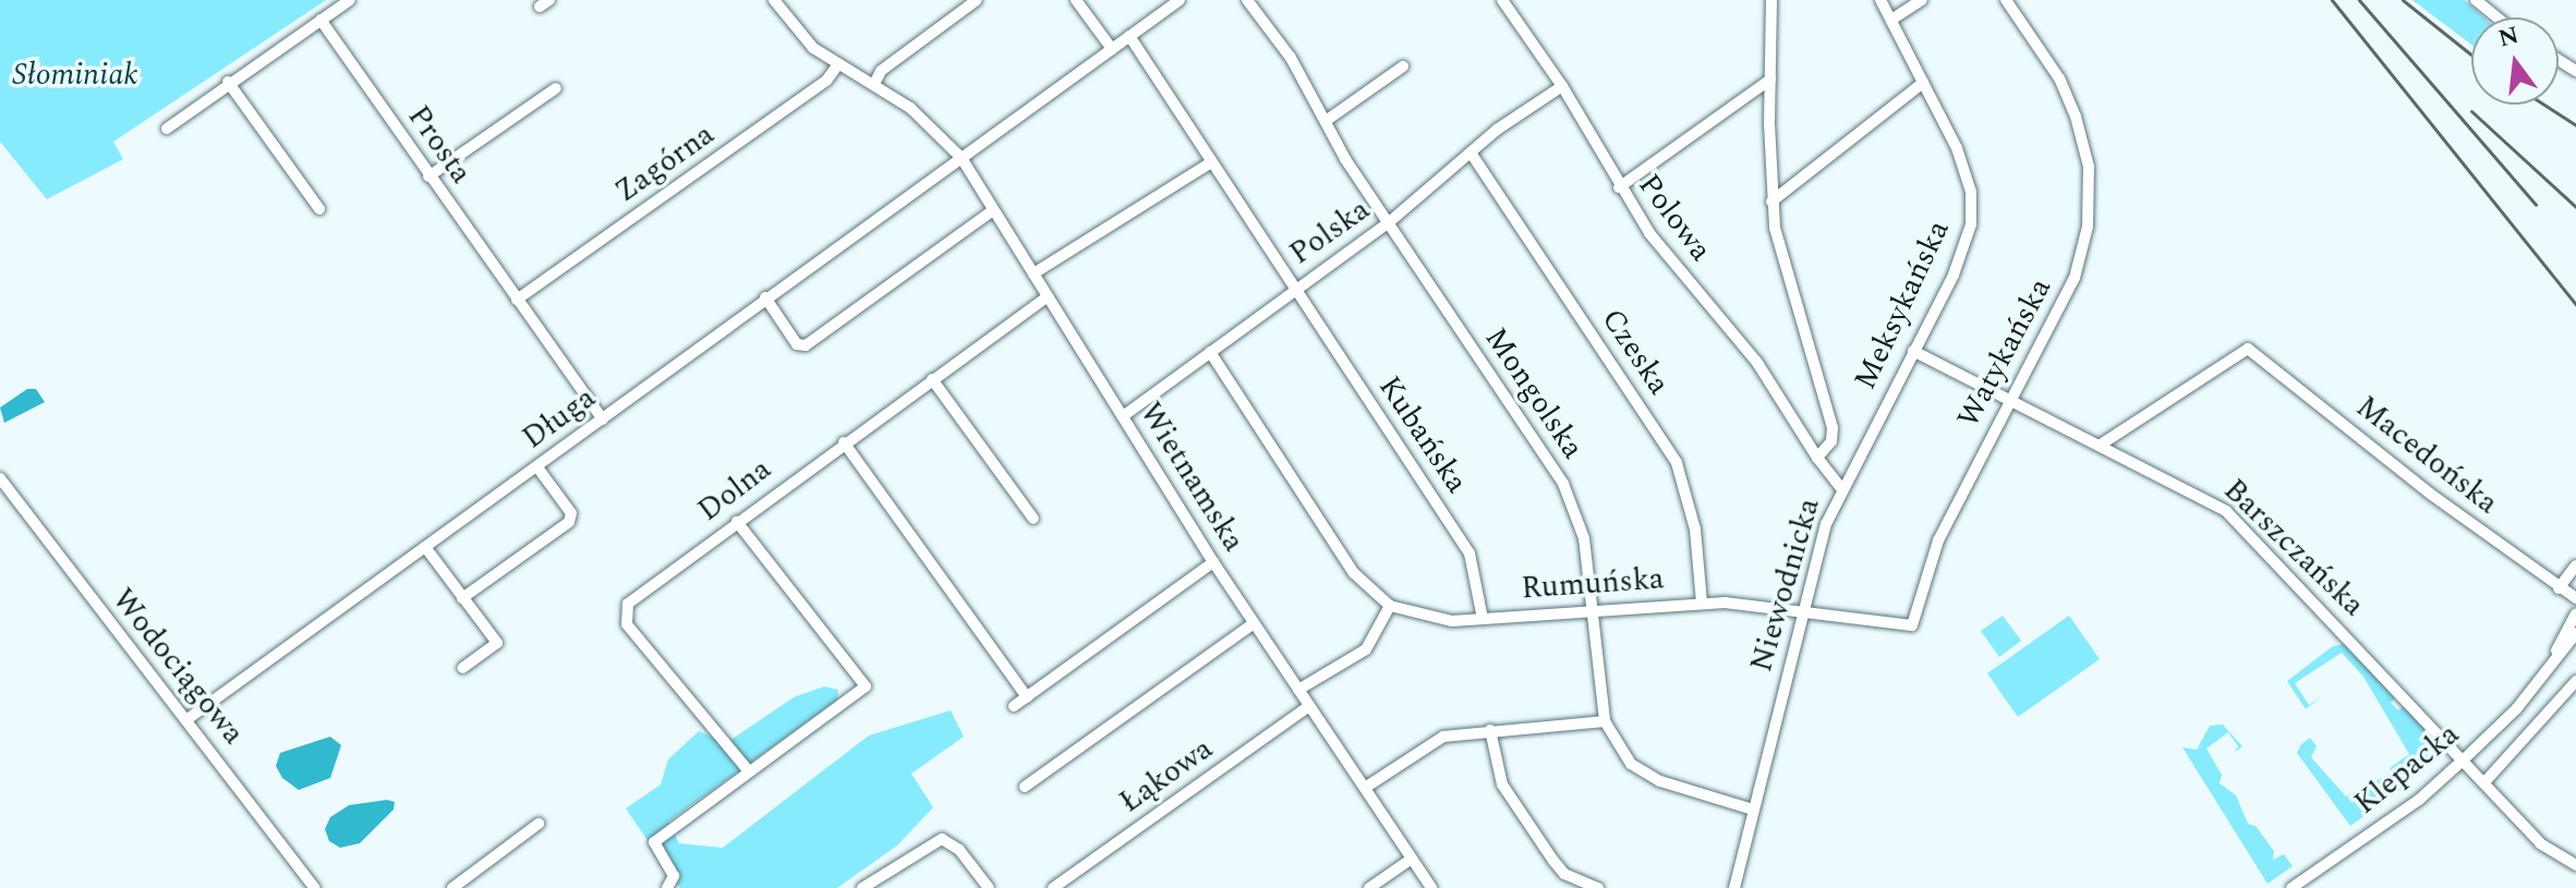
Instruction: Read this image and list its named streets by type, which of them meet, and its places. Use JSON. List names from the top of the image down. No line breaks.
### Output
{"streets":{"street":["Prosta","Zagórna","Polowa","Polska","Meksykańska","Czeska","Watykańska","Mongolska","Długa","Kubańska","Macedońska","Wietnamska","Dolna","Barszczańska","Rumuńska","Niewodnicka","Wodociągowa","Klepacka","Łąkowa"]},"crossings":[["Prosta","Zagórna"],["Prosta","Długa"],["Zagórna","Wietnamska"],["Polowa","Polska"],["Polowa","Niewodnicka"],["Polska","Czeska"],["Polska","Mongolska"],["Polska","Kubańska"],["Polska","Wietnamska"],["Polska","Rumuńska"],["Meksykańska","Barszczańska"],["Meksykańska","Niewodnicka"],["Czeska","Rumuńska"],["Watykańska","Barszczańska"],["Watykańska","Rumuńska"],["Watykańska","Niewodnicka"],["Mongolska","Rumuńska"],["Długa","Kubańska"],["Długa","Wietnamska"],["Długa","Wodociągowa"],["Kubańska","Rumuńska"],["Macedońska","Barszczańska"],["Wietnamska","Dolna"],["Wietnamska","Łąkowa"],["Barszczańska","Klepacka"],["Rumuńska","Niewodnicka"]],"parks":["Słominiak"],"north":"top"}
